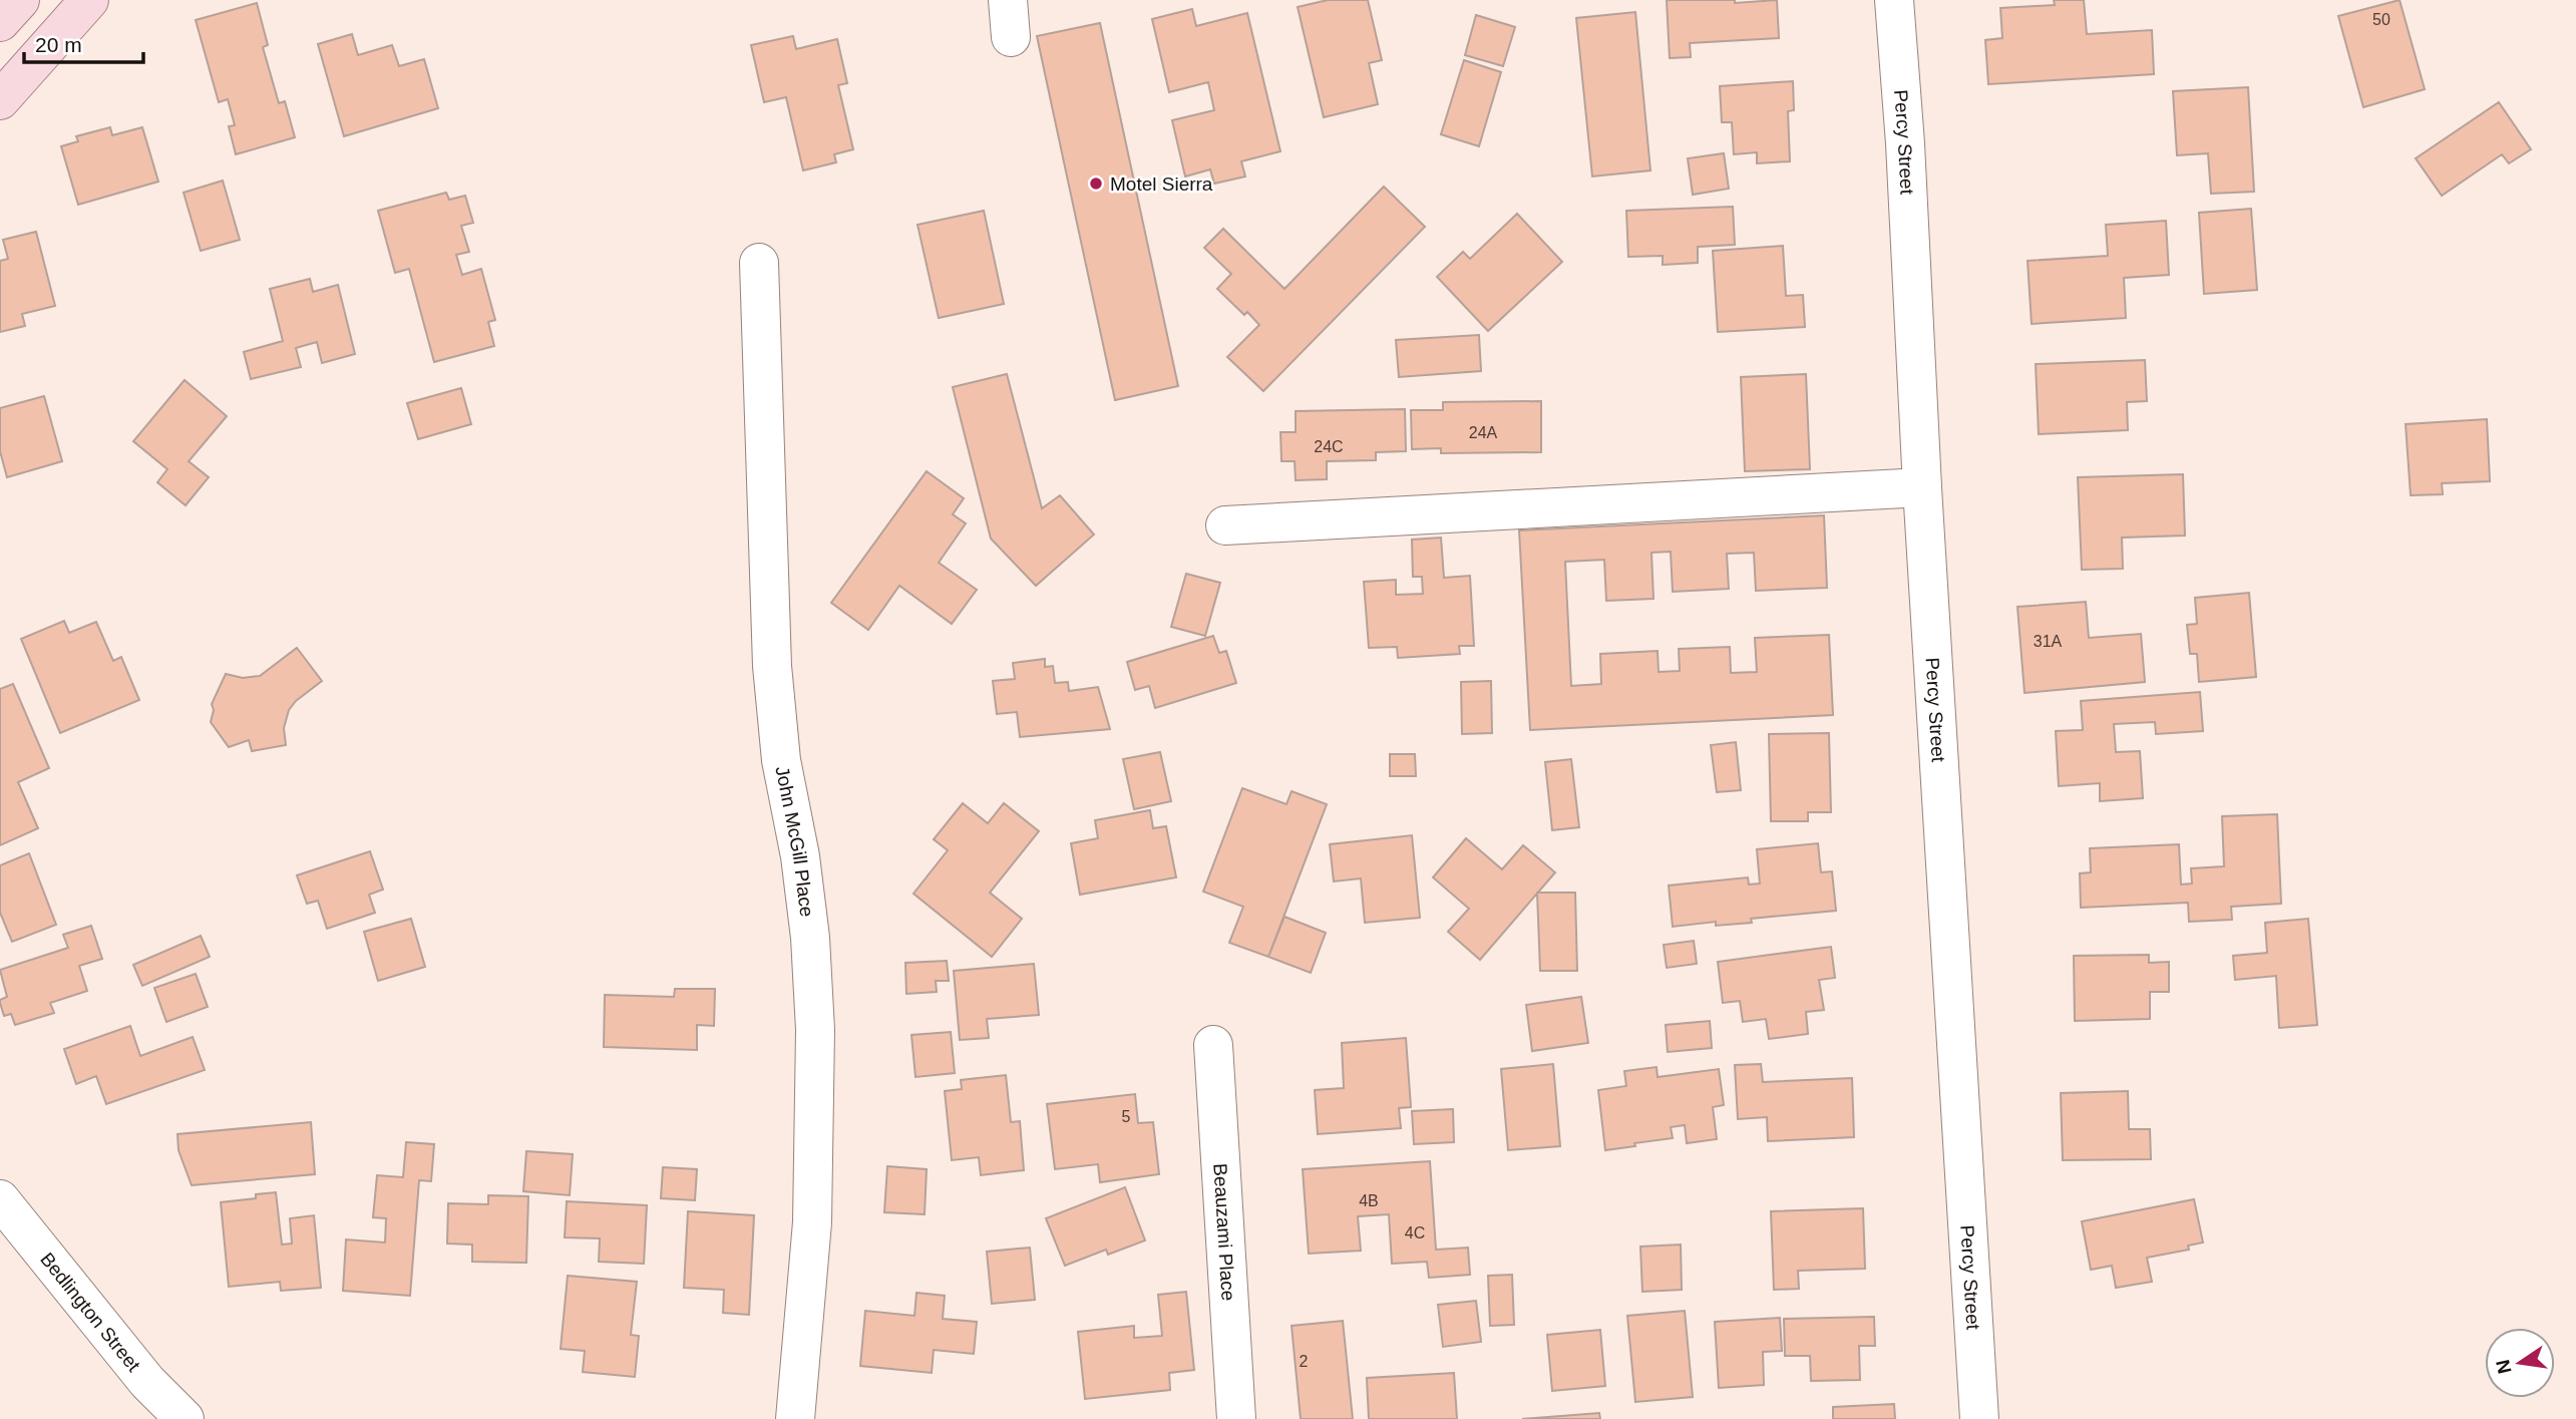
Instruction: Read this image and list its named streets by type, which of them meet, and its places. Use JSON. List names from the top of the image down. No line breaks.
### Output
{"streets":{"street":["Percy Street","John McGill Place","Beauzami Place","Bedlington Street"]},"places":["Motel Sierra"],"house_numbers":["50","24A","24C","31A","5","4B","4C","2"],"scale_bar":"20 m","north":"left"}
